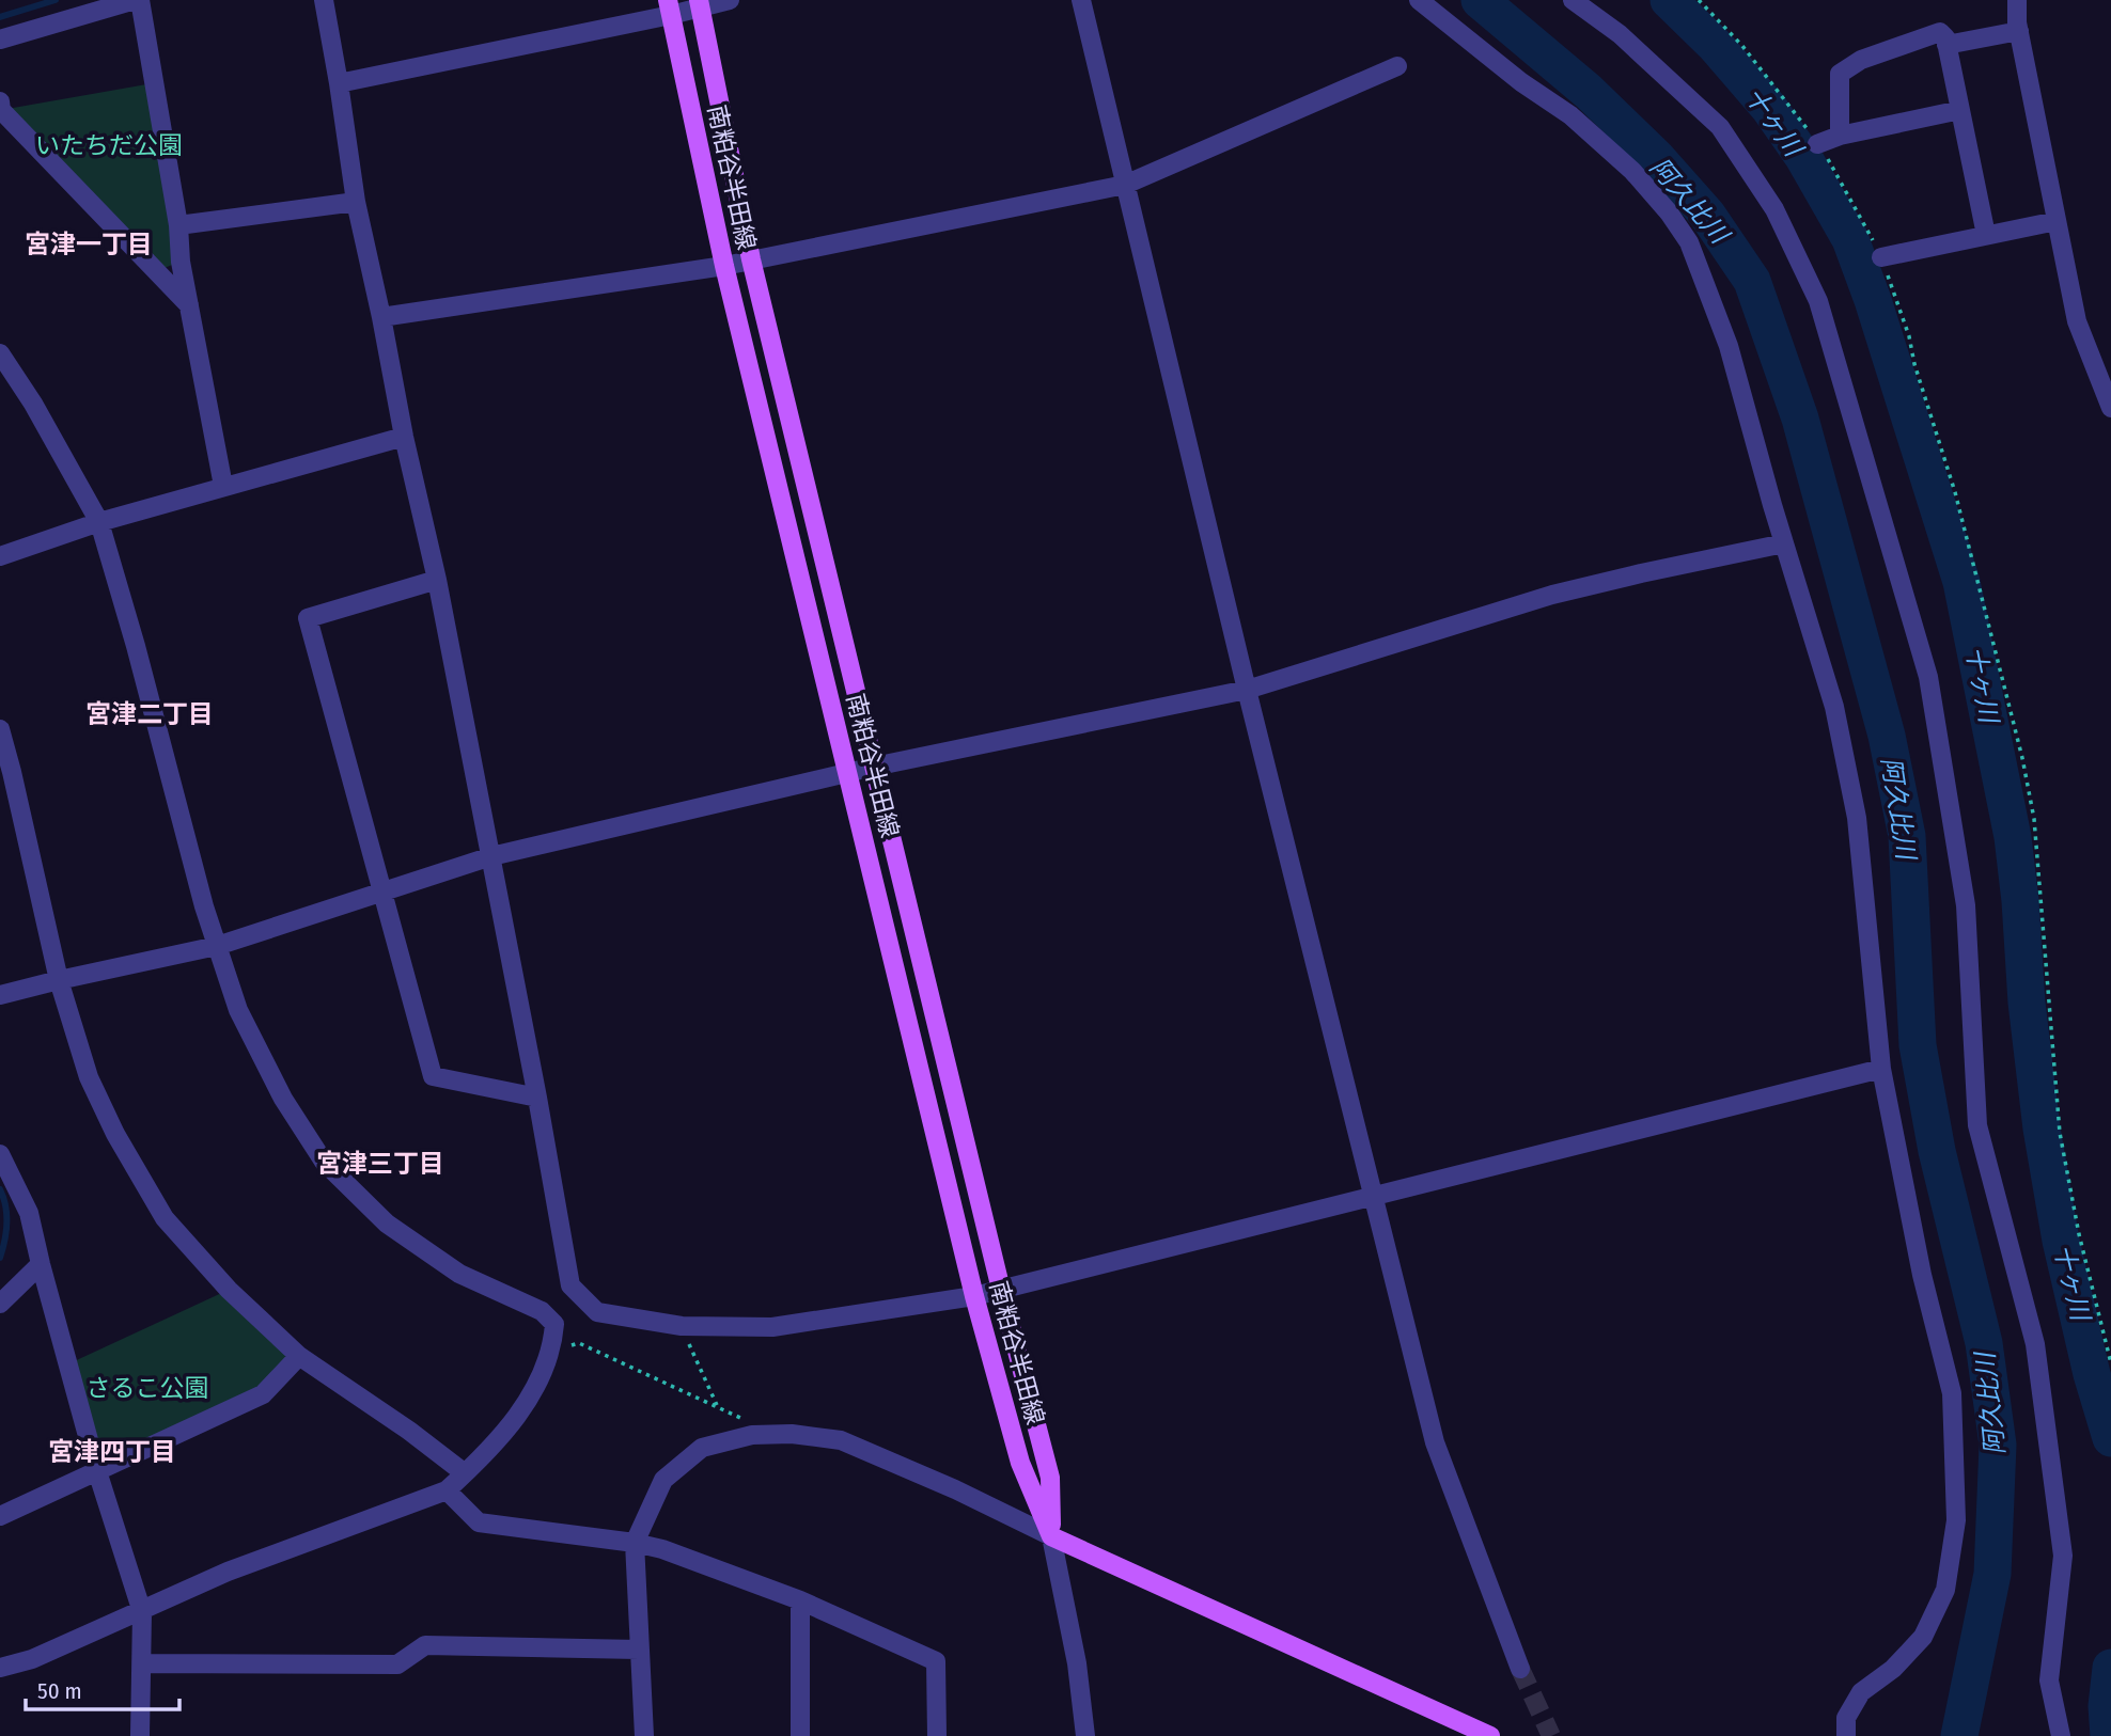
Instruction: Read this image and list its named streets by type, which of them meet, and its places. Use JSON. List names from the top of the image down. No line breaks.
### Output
{"streets":{"main road":["南粕谷半田線"]},"districts":["宮津一丁目","宮津二丁目","宮津三丁目","宮津四丁目"],"water":["十ヶ川","阿久比川"],"parks":["いたちだ公園","さるこ公園"],"scale_bar":"50 m"}
